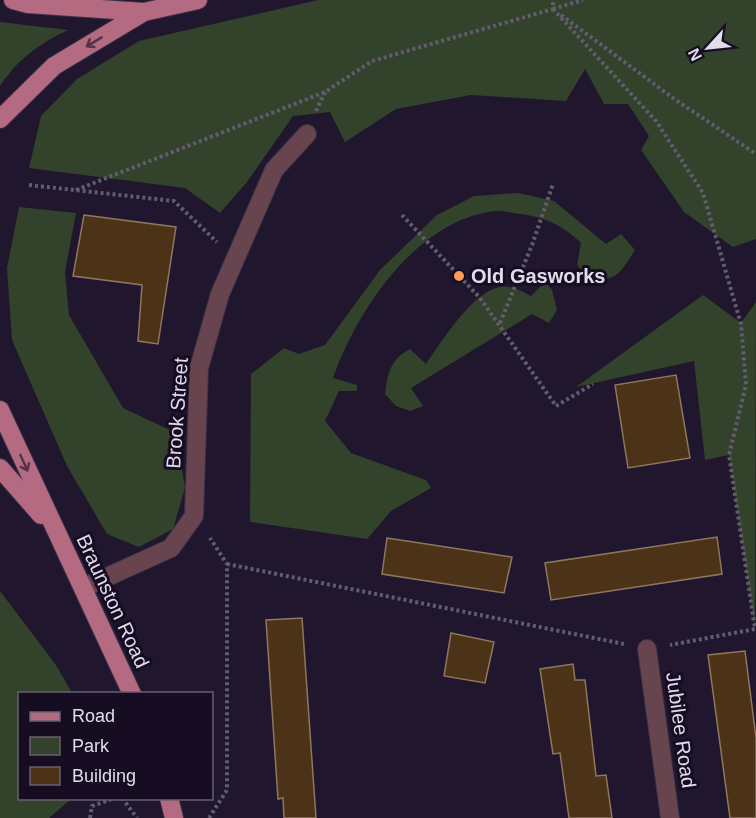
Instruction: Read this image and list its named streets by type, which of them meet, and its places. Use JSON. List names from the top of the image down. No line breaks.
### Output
{"streets":{"main road":["Braunston Road"],"street":["Brook Street","Jubilee Road"]},"crossings":[["Brook Street","Braunston Road"]],"places":["Old Gasworks"],"legend":["Road","Park","Building"],"north":"bottom left"}
